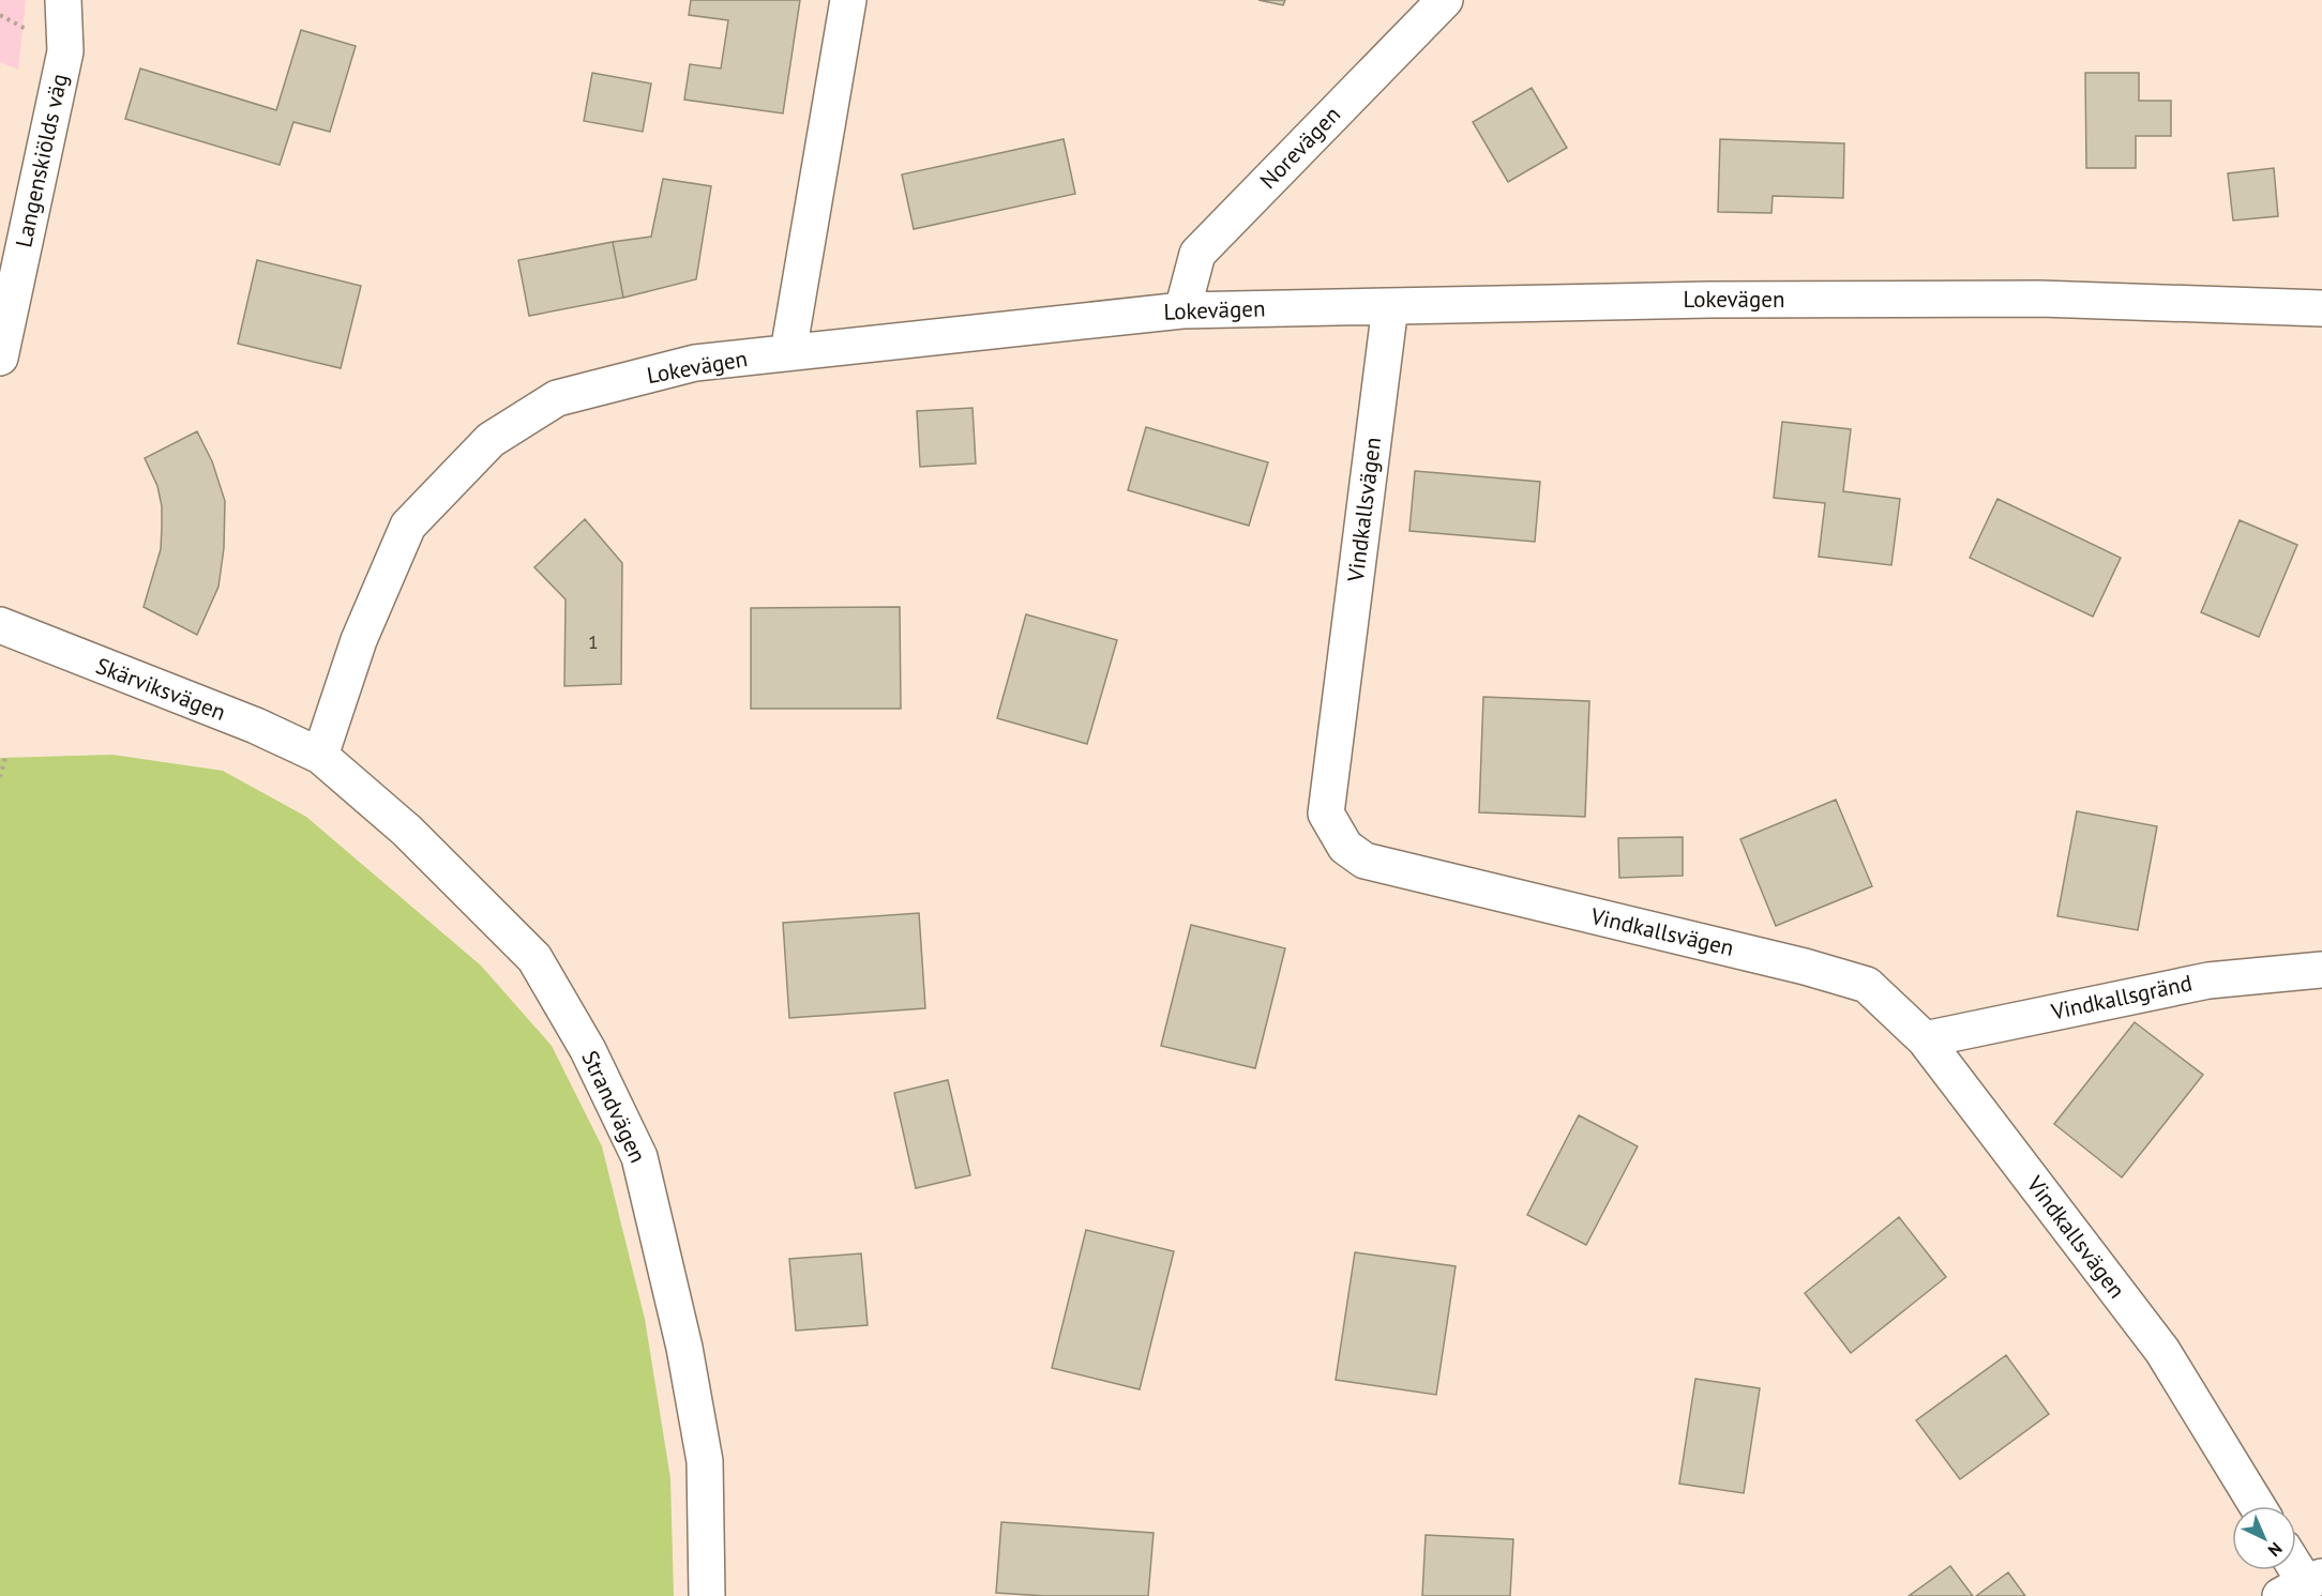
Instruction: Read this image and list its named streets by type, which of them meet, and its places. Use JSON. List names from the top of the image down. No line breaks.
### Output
{"streets":{"street":["Norevägen","Langenskiölds väg","Lokevägen","Vindkallsvägen","Skärviksvägen","Vindkallsgränd","Strandvägen"]},"crossings":[["Norevägen","Lokevägen"],["Lokevägen","Vindkallsvägen"],["Lokevägen","Skärviksvägen"],["Lokevägen","Strandvägen"],["Vindkallsvägen","Vindkallsgränd"],["Skärviksvägen","Strandvägen"]],"house_numbers":["1"],"north":"bottom right"}
